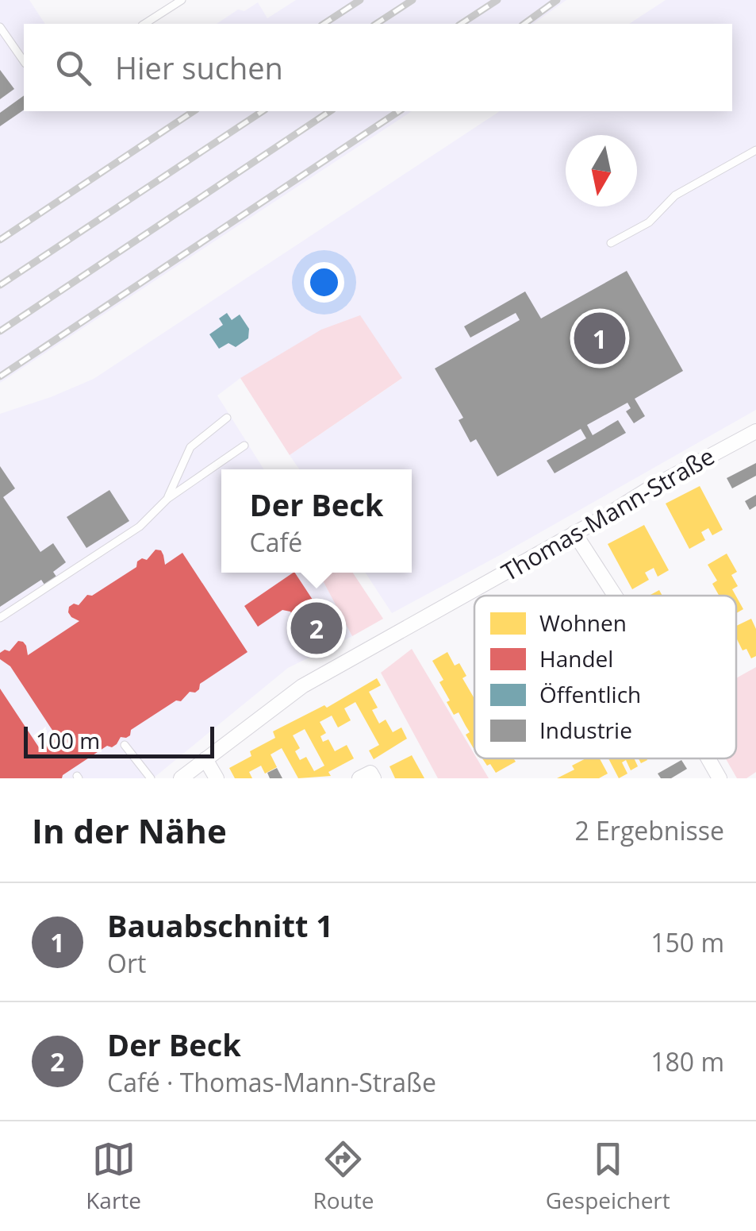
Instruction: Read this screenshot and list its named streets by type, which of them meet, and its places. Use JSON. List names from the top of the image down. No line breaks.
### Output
{"streets":{"street":["Thomas-Mann-Straße"]},"legend":["Wohnen","Handel","Öffentlich","Industrie"],"scale_bar":"100 m","north":"bottom","page":{"search":"Hier suchen","pins":["1","2"],"popup":["Der Beck","Café"],"scale":"100 m","heading":["In der Nähe","2 Ergebnisse"],"list":[{"mark":"1","name":"Bauabschnitt 1","note":"Ort","value":"150 m"},{"mark":"2","name":"Der Beck","note":"Café · Thomas-Mann-Straße","value":"180 m"}],"nav":["Karte","Route","Gespeichert"]}}
